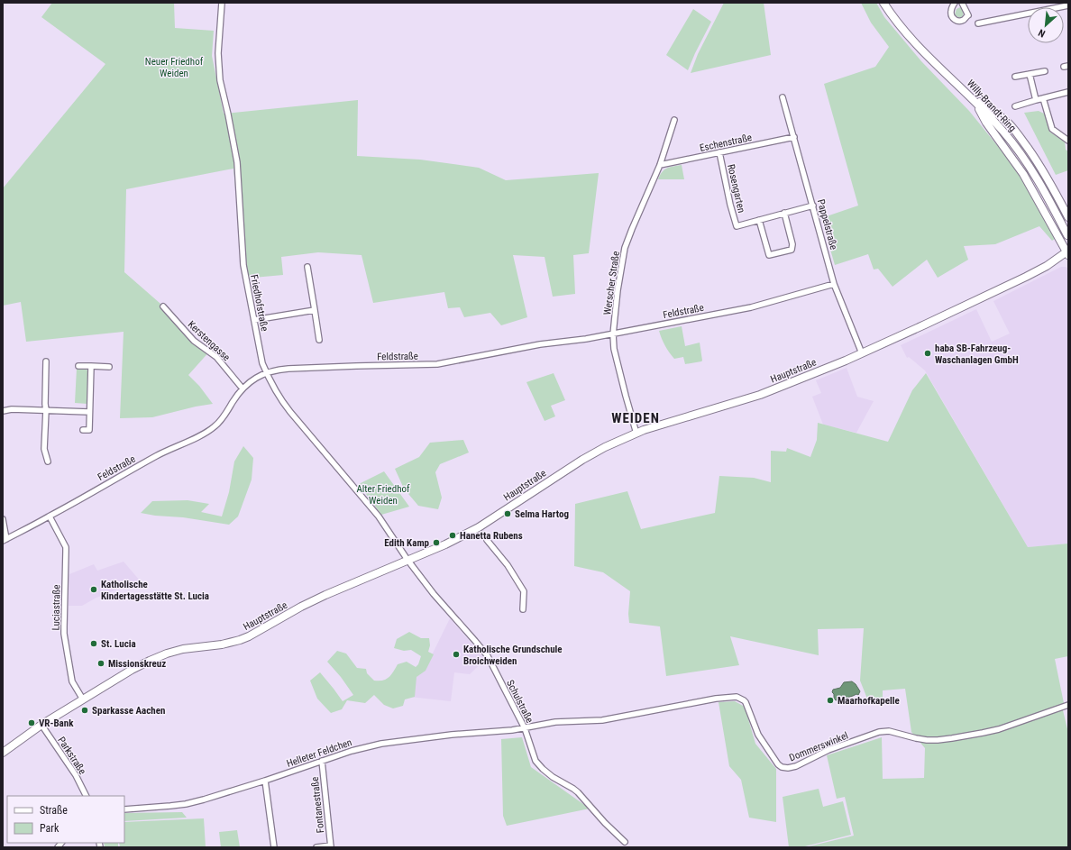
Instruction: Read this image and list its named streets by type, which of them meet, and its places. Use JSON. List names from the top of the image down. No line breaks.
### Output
{"streets":{"main road":["Willy-Brandt-Ring","Hauptstraße"],"street":["Eschenstraße","Rosengarten","Pappelstraße","Werscher Straße","Friedhofstraße","Feldstraße","Kerstengasse","Luciastraße","Schulstraße","Dommerswinkel","Helleter Feldchen","Parkstraße","Fontanestraße"]},"crossings":[["Eschenstraße","Rosengarten"],["Eschenstraße","Pappelstraße"],["Eschenstraße","Werscher Straße"],["Rosengarten","Pappelstraße"],["Pappelstraße","Feldstraße"],["Pappelstraße","Hauptstraße"],["Werscher Straße","Feldstraße"],["Werscher Straße","Hauptstraße"],["Friedhofstraße","Feldstraße"],["Friedhofstraße","Hauptstraße"],["Friedhofstraße","Schulstraße"],["Feldstraße","Kerstengasse"],["Feldstraße","Luciastraße"],["Hauptstraße","Luciastraße"],["Hauptstraße","Schulstraße"],["Hauptstraße","Parkstraße"],["Schulstraße","Dommerswinkel"],["Schulstraße","Helleter Feldchen"],["Dommerswinkel","Helleter Feldchen"],["Helleter Feldchen","Fontanestraße"]],"districts":["WEIDEN"],"parks":["Neuer Friedhof Weiden","Alter Friedhof Weiden"],"places":["haba SB-Fahrzeug- Waschanlagen GmbH","Selma Hartog","Hanetta Rubens","Edith Kamp","Katholische Kindertagesstätte St. Lucia","St. Lucia","Katholische Grundschule Broichweiden","Missionskreuz","Maarhofkapelle","Sparkasse Aachen","VR-Bank"],"legend":["Straße","Park"],"north":"bottom left"}
